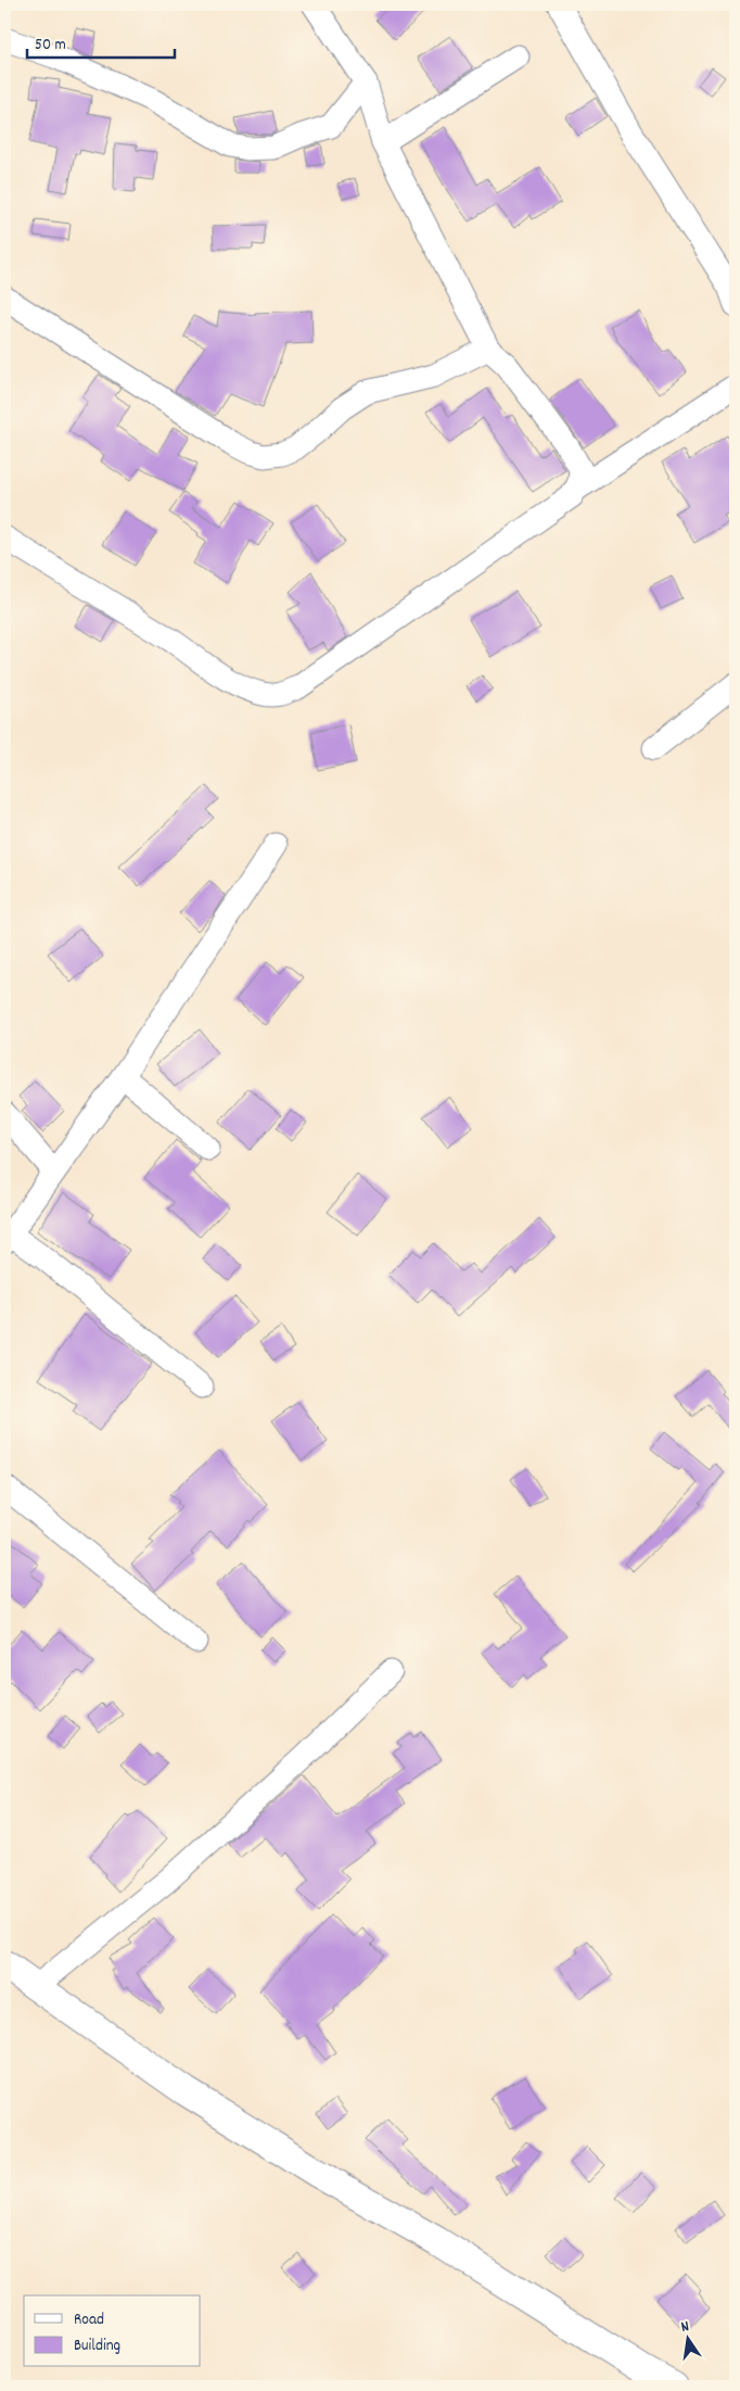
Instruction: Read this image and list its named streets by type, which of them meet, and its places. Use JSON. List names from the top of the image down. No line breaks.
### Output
{"legend":["Road","Building"],"scale_bar":"50 m","north":"top"}
